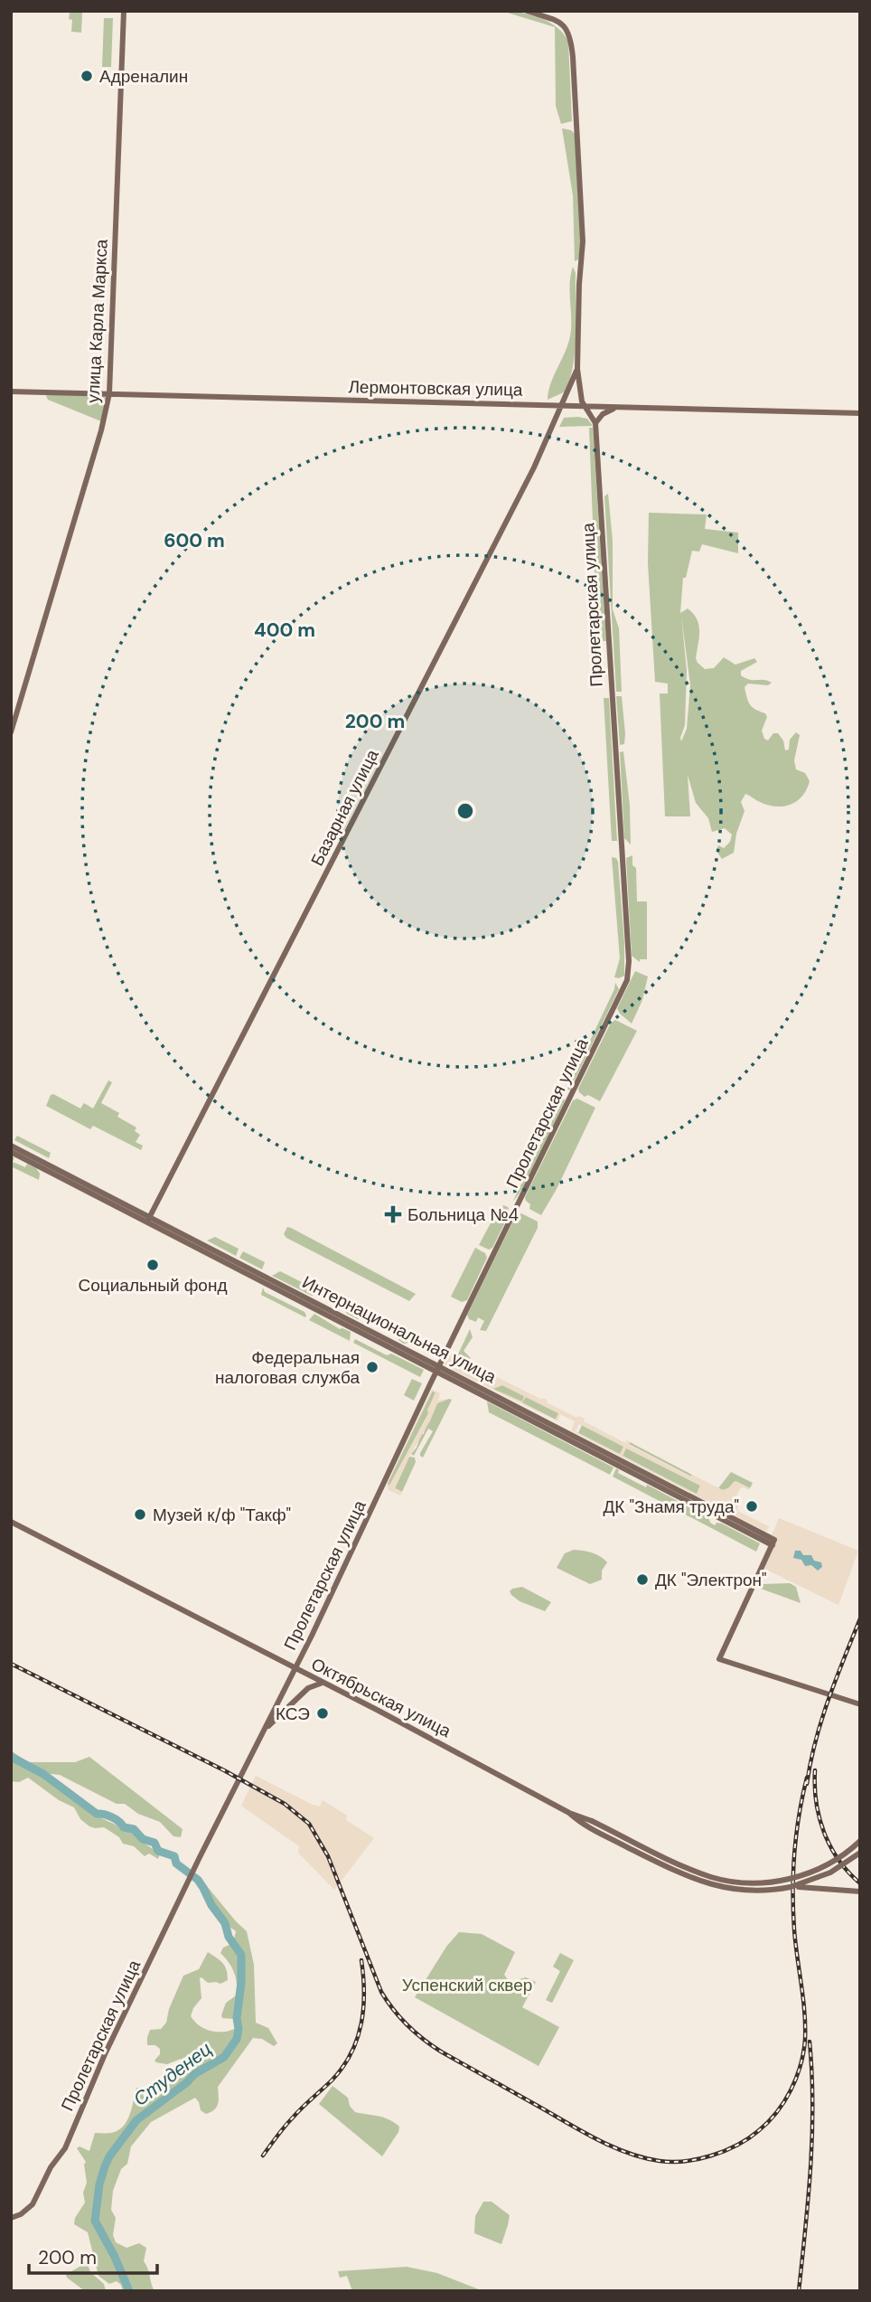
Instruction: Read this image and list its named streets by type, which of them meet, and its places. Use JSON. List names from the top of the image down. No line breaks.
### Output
{"streets":{"main road":["улица Карла Маркса","Лермонтовская улица","Пролетарская улица","Базарная улица","Интернациональная улица","Октябрьская улица"]},"crossings":[["улица Карла Маркса","Лермонтовская улица"],["Лермонтовская улица","Базарная улица"],["Пролетарская улица","Интернациональная улица"],["Пролетарская улица","Октябрьская улица"],["Базарная улица","Интернациональная улица"]],"water":["Студенец"],"parks":["Успенский сквер"],"places":{"other":["Адреналин","Социальный фонд","Федеральная налоговая служба","ДК \"Знамя труда\"","Музей к/ф \"Такф\"","ДК \"Электрон\"","КСЭ"],"health":["Больница №4"]},"scale_bar":"200 m","rings":["600 m","400 m","200 m"]}
